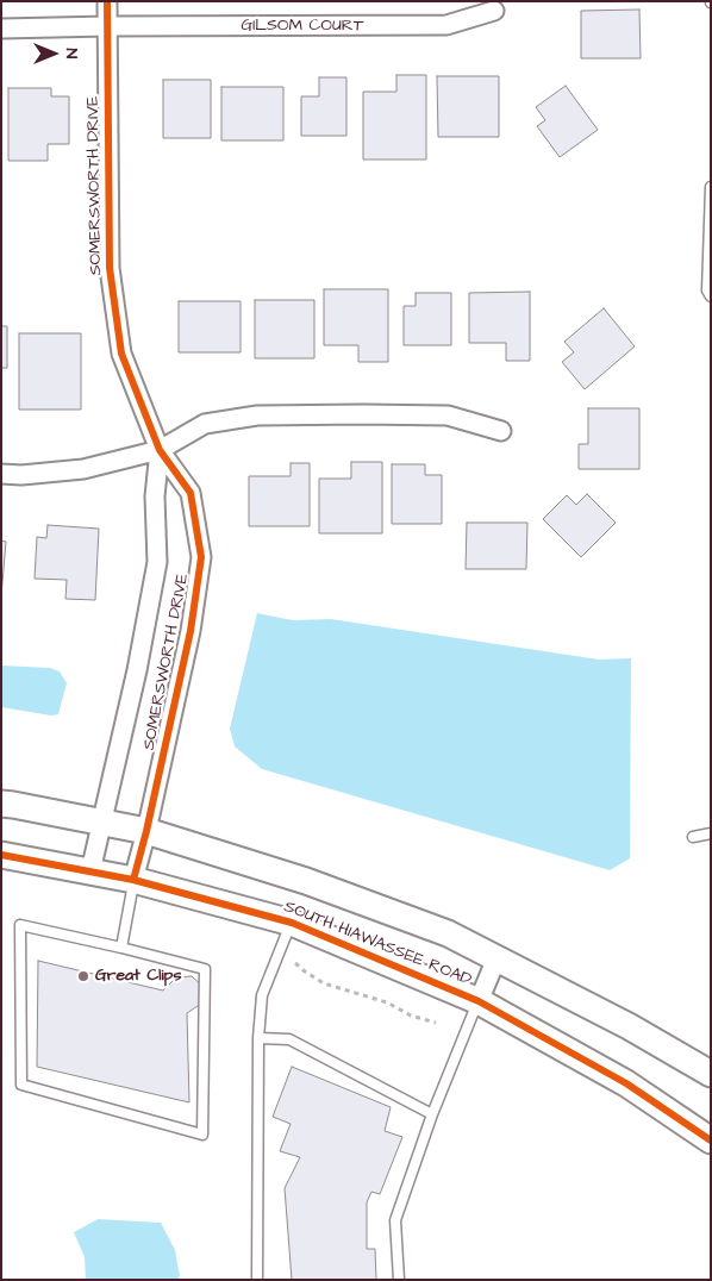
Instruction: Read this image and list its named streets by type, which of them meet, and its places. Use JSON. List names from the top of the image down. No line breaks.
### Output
{"streets":{"street":["GILSOM COURT","SOMERSWORTH DRIVE","SOUTH HIAWASSEE ROAD"]},"crossings":[["GILSOM COURT","SOMERSWORTH DRIVE"],["SOMERSWORTH DRIVE","SOUTH HIAWASSEE ROAD"]],"places":["Great Clips"],"north":"right"}
